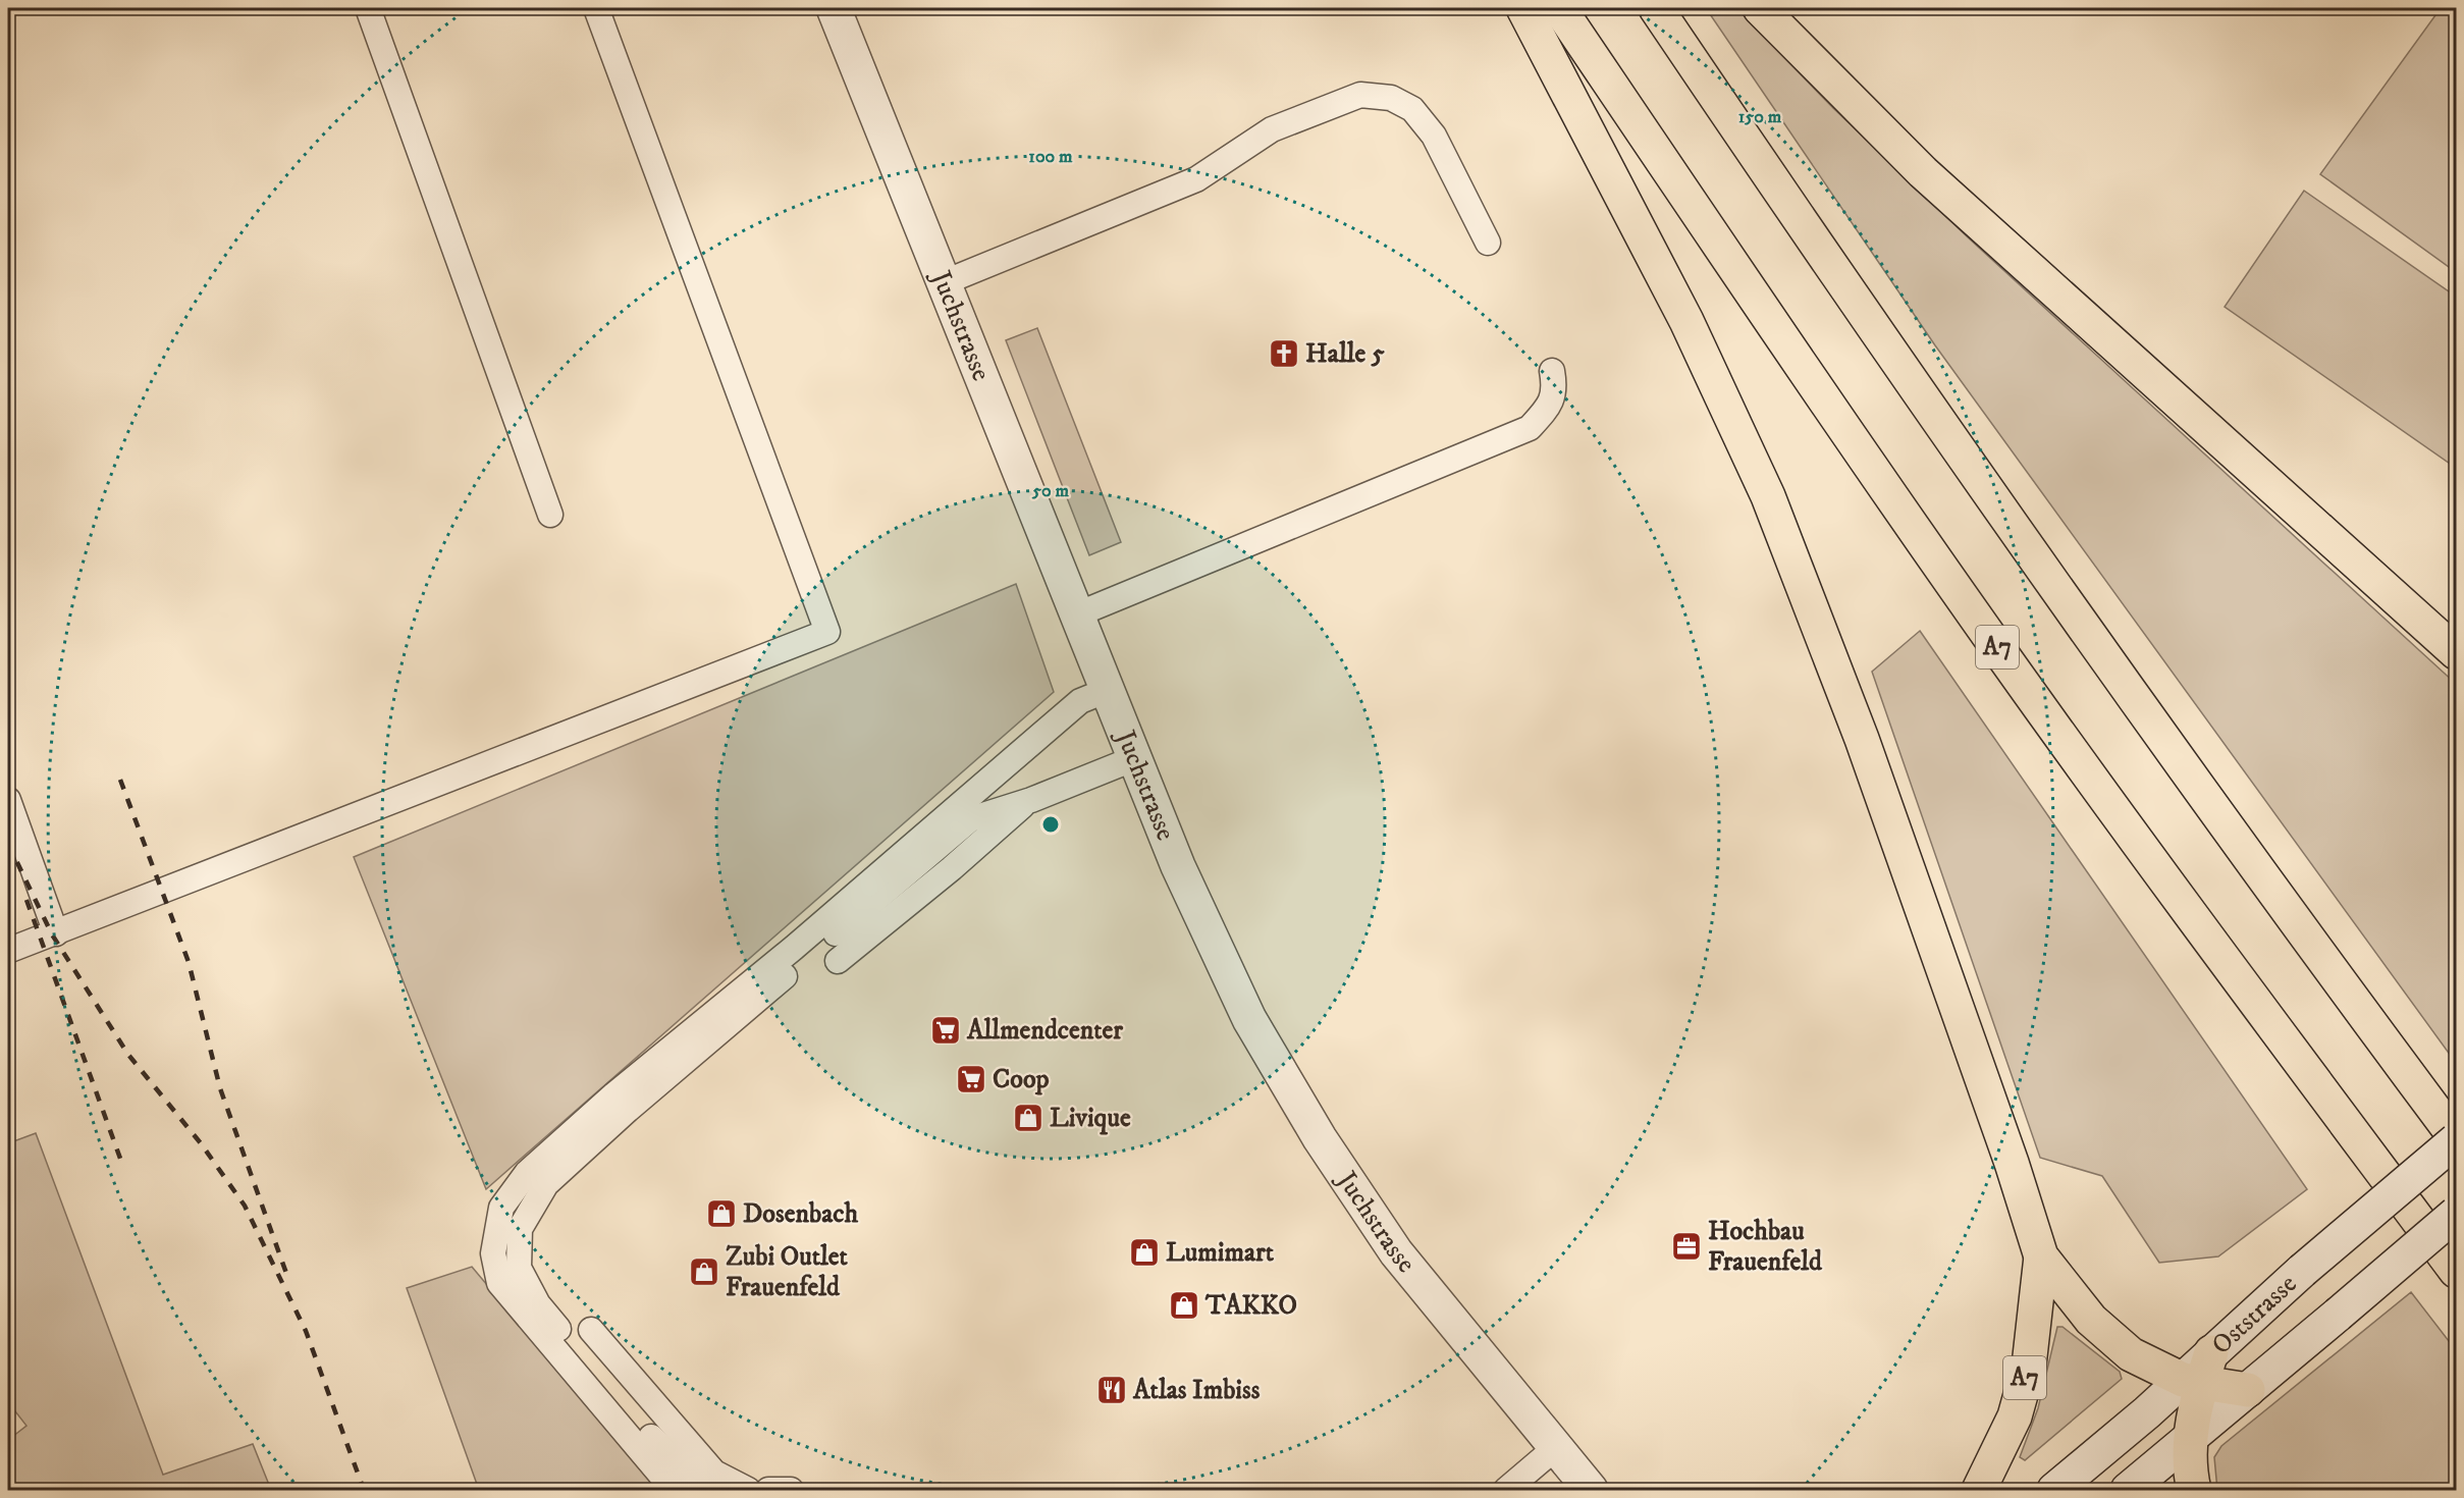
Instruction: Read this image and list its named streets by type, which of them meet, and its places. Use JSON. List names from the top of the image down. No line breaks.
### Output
{"streets":{"highway":["A7"],"street":["Juchstrasse","Oststrasse"]},"crossings":[["A7","Oststrasse"]],"places":{"church":["Halle 5"],"supermarket":["Allmendcenter","Coop"],"shop":["Livique","Dosenbach","Lumimart","Zubi Outlet Frauenfeld","TAKKO"],"office":["Hochbau Frauenfeld"],"restaurant":["Atlas Imbiss"]},"rings":["150 m","100 m","50 m"]}
